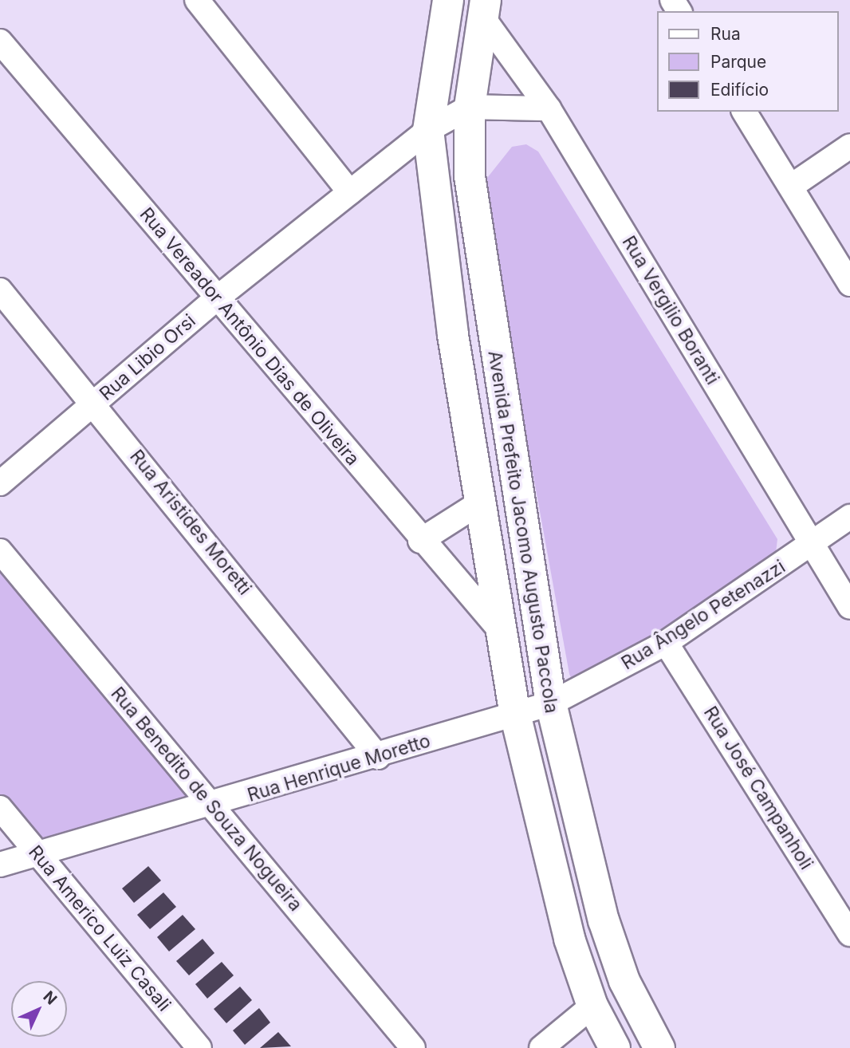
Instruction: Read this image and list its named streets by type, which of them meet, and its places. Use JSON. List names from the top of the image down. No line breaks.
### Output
{"streets":{"street":["Rua Vergilio Boranti","Rua Vereador Antônio Dias de Oliveira","Rua Libio Orsi","Rua Aristides Moretti","Avenida Prefeito Jacomo Augusto Paccola","Rua Ângelo Petenazzi","Rua Henrique Moretto","Rua José Campanholi","Rua Benedito de Souza Nogueira","Rua Americo Luiz Casali"]},"crossings":[["Rua Vergilio Boranti","Avenida Prefeito Jacomo Augusto Paccola"],["Rua Vergilio Boranti","Rua Ângelo Petenazzi"],["Rua Vereador Antônio Dias de Oliveira","Rua Libio Orsi"],["Rua Vereador Antônio Dias de Oliveira","Avenida Prefeito Jacomo Augusto Paccola"],["Rua Libio Orsi","Rua Aristides Moretti"],["Rua Libio Orsi","Avenida Prefeito Jacomo Augusto Paccola"],["Rua Aristides Moretti","Rua Henrique Moretto"],["Avenida Prefeito Jacomo Augusto Paccola","Rua Ângelo Petenazzi"],["Avenida Prefeito Jacomo Augusto Paccola","Rua Henrique Moretto"],["Rua Ângelo Petenazzi","Rua Henrique Moretto"],["Rua Ângelo Petenazzi","Rua José Campanholi"],["Rua Henrique Moretto","Rua Benedito de Souza Nogueira"],["Rua Henrique Moretto","Rua Americo Luiz Casali"]],"legend":["Rua","Parque","Edifício"],"north":"top right"}
